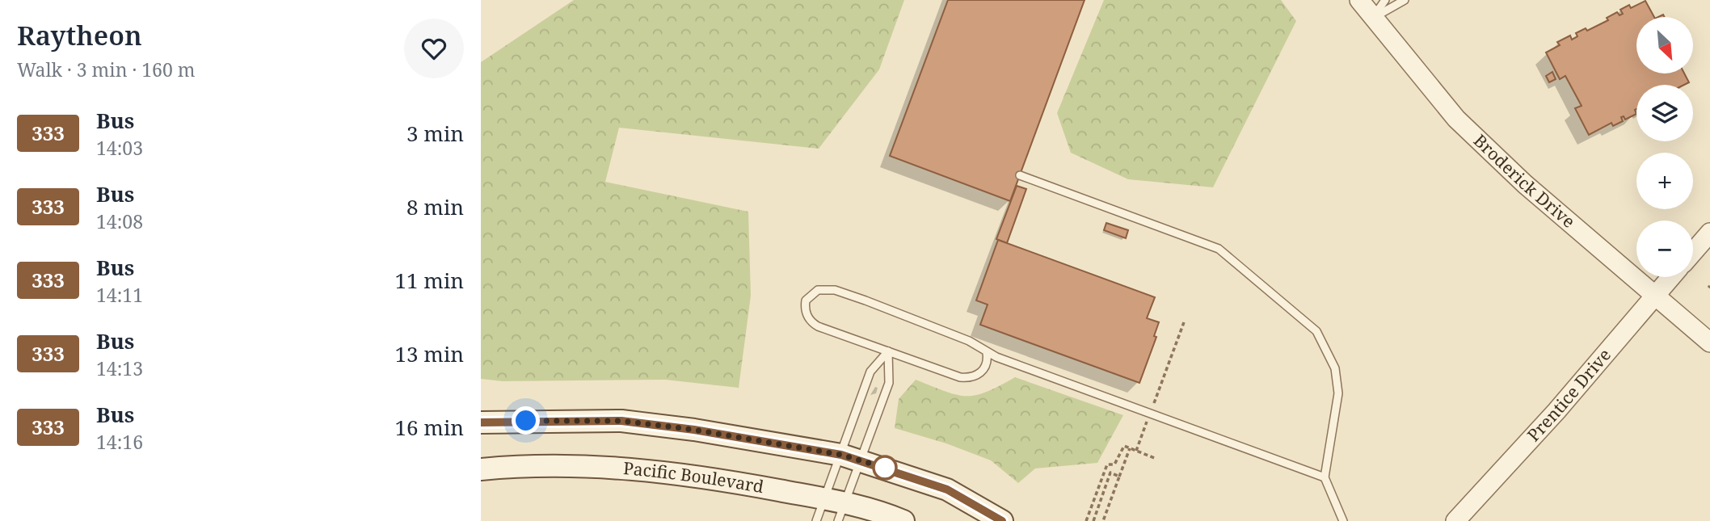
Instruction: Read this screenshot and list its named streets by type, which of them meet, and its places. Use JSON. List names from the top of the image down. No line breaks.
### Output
{"streets":{"main road":["Pacific Boulevard"],"street":["Broderick Drive","Prentice Drive"]},"crossings":[["Broderick Drive","Prentice Drive"]],"lines":["bus line 333"],"north":"bottom right","page":{"heading":["Raytheon","Walk · 3 min · 160 m"],"map_buttons":["+","−"],"list":[{"mark":"333","name":"Bus","note":"14:03","value":"3 min"},{"mark":"333","name":"Bus","note":"14:08","value":"8 min"},{"mark":"333","name":"Bus","note":"14:11","value":"11 min"},{"mark":"333","name":"Bus","note":"14:13","value":"13 min"},{"mark":"333","name":"Bus","note":"14:16","value":"16 min"}]}}
